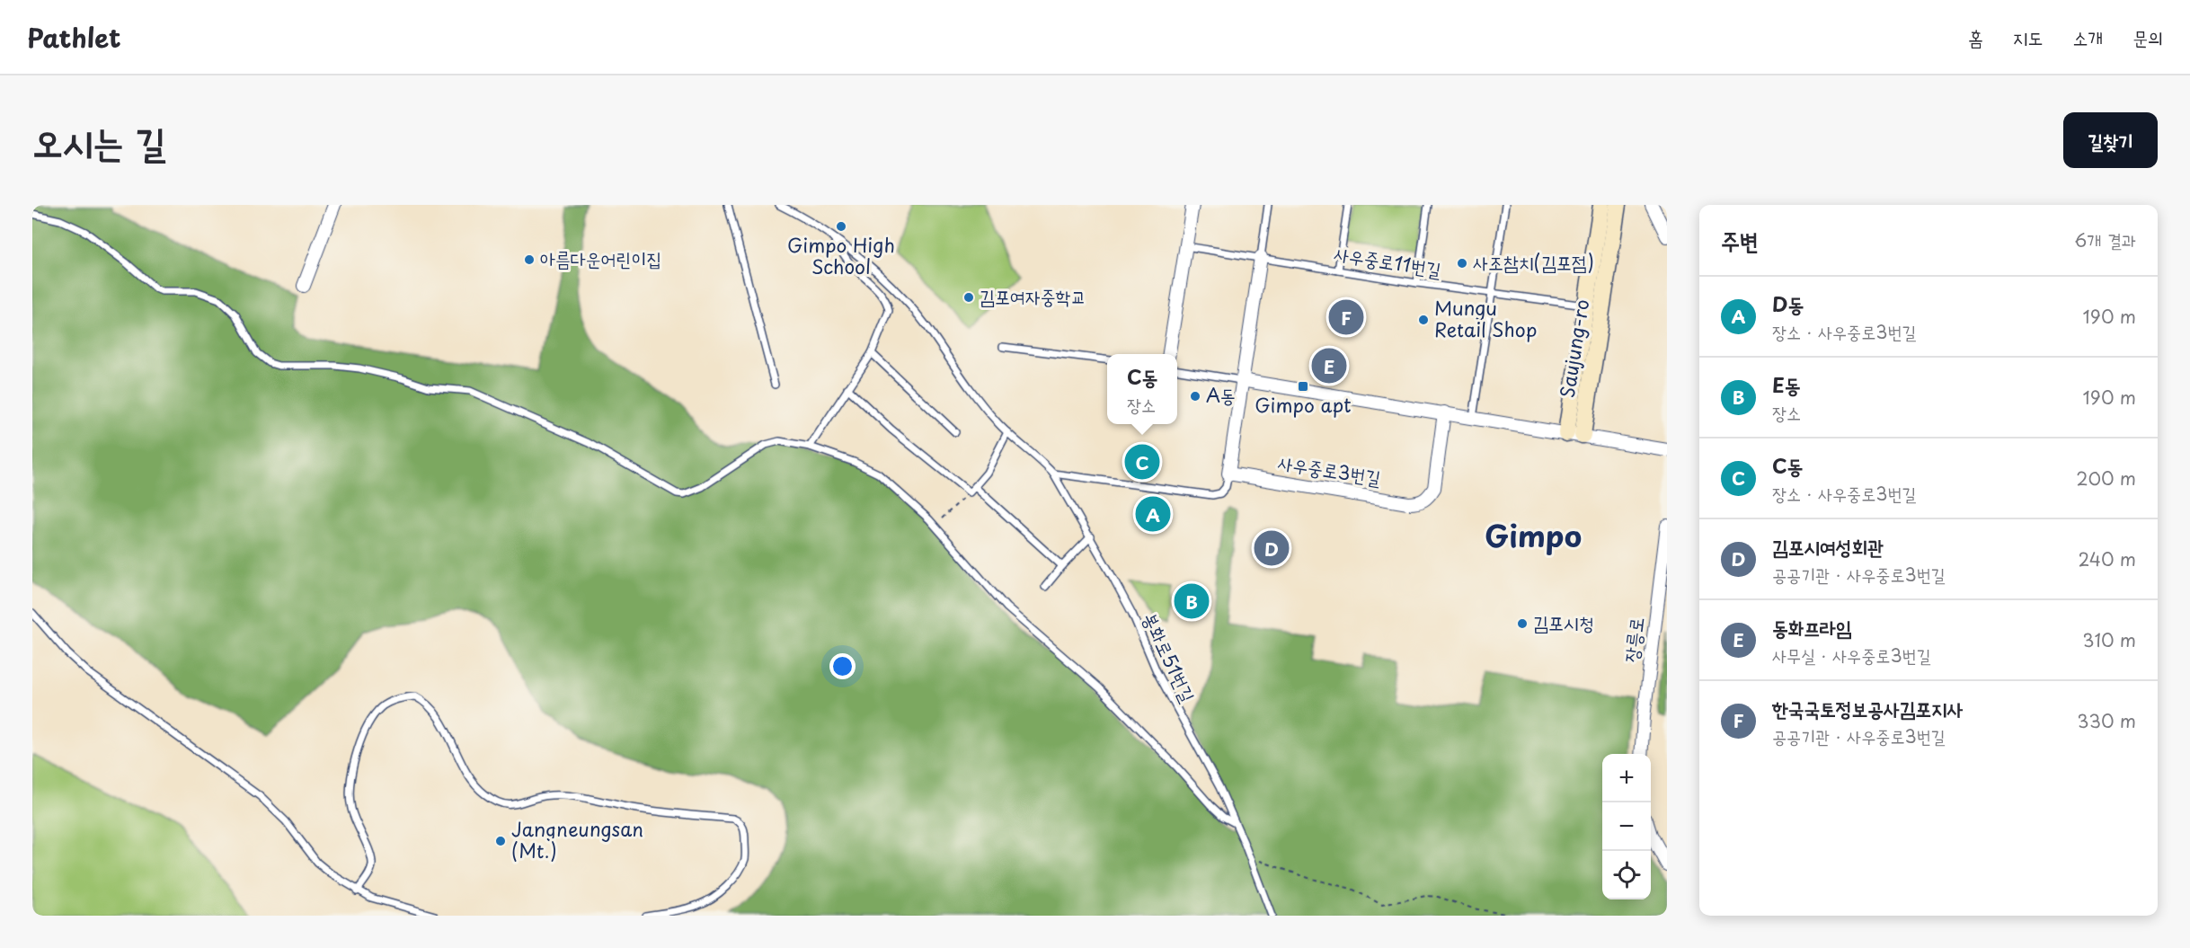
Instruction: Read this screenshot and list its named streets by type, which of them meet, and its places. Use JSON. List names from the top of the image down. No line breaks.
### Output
{"streets":{"street":["Saujung-ro","사우중로3번길","장릉로"],"lane":["사우중로11번길","봉화로51번길"]},"crossings":[["사우중로11번길","Saujung-ro"]],"districts":["Gimpo"],"places":{"other":["Gimpo High School","아름다운어린이집","사조참치(김포점)","김포여자중학교","Mungu Retail Shop","A동","김포시청","Jangneungsan (Mt.)"],"transit":["Gimpo apt"]},"page":{"header":"Pathlet","nav":["홈","지도","소개","문의"],"title":"오시는 길","buttons":"길찾기","heading":["주변","6개 결과"],"list":[{"mark":"A","name":"D동","note":"장소 · 사우중로3번길","value":"190 m"},{"mark":"B","name":"E동","note":"장소","value":"190 m"},{"mark":"C","name":"C동","note":"장소 · 사우중로3번길","value":"200 m"},{"mark":"D","name":"김포시여성회관","note":"공공기관 · 사우중로3번길","value":"240 m"},{"mark":"E","name":"동화프라임","note":"사무실 · 사우중로3번길","value":"310 m"},{"mark":"F","name":"한국국토정보공사김포지사","note":"공공기관 · 사우중로3번길","value":"330 m"}],"pins":["F","E","C","A","D","B"],"popup":["C동","장소"],"map_buttons":["+","−"]}}
